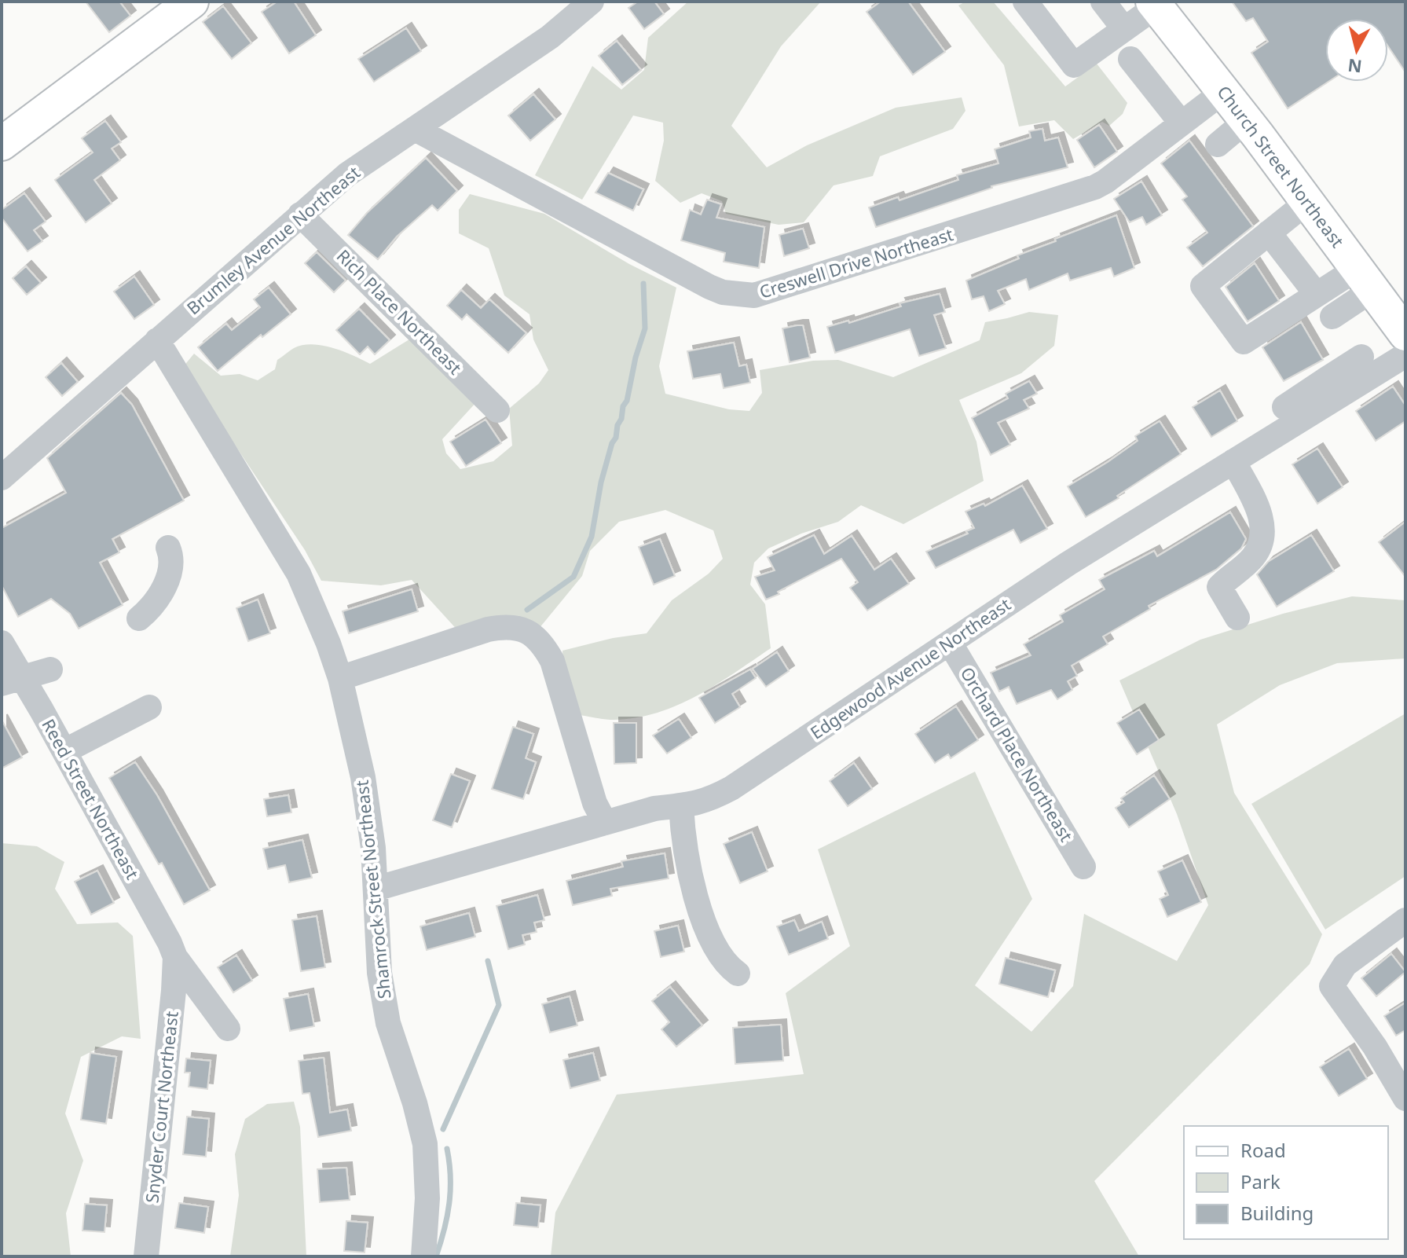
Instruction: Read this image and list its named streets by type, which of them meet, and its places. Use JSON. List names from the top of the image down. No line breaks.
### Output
{"streets":{"main road":["Church Street Northeast"],"street":["Brumley Avenue Northeast","Creswell Drive Northeast","Rich Place Northeast","Edgewood Avenue Northeast","Orchard Place Northeast","Reed Street Northeast","Shamrock Street Northeast","Snyder Court Northeast"]},"crossings":[["Church Street Northeast","Creswell Drive Northeast"],["Brumley Avenue Northeast","Creswell Drive Northeast"],["Brumley Avenue Northeast","Rich Place Northeast"],["Brumley Avenue Northeast","Shamrock Street Northeast"],["Edgewood Avenue Northeast","Orchard Place Northeast"],["Edgewood Avenue Northeast","Shamrock Street Northeast"],["Reed Street Northeast","Snyder Court Northeast"]],"legend":["Road","Park","Building"],"north":"bottom"}
